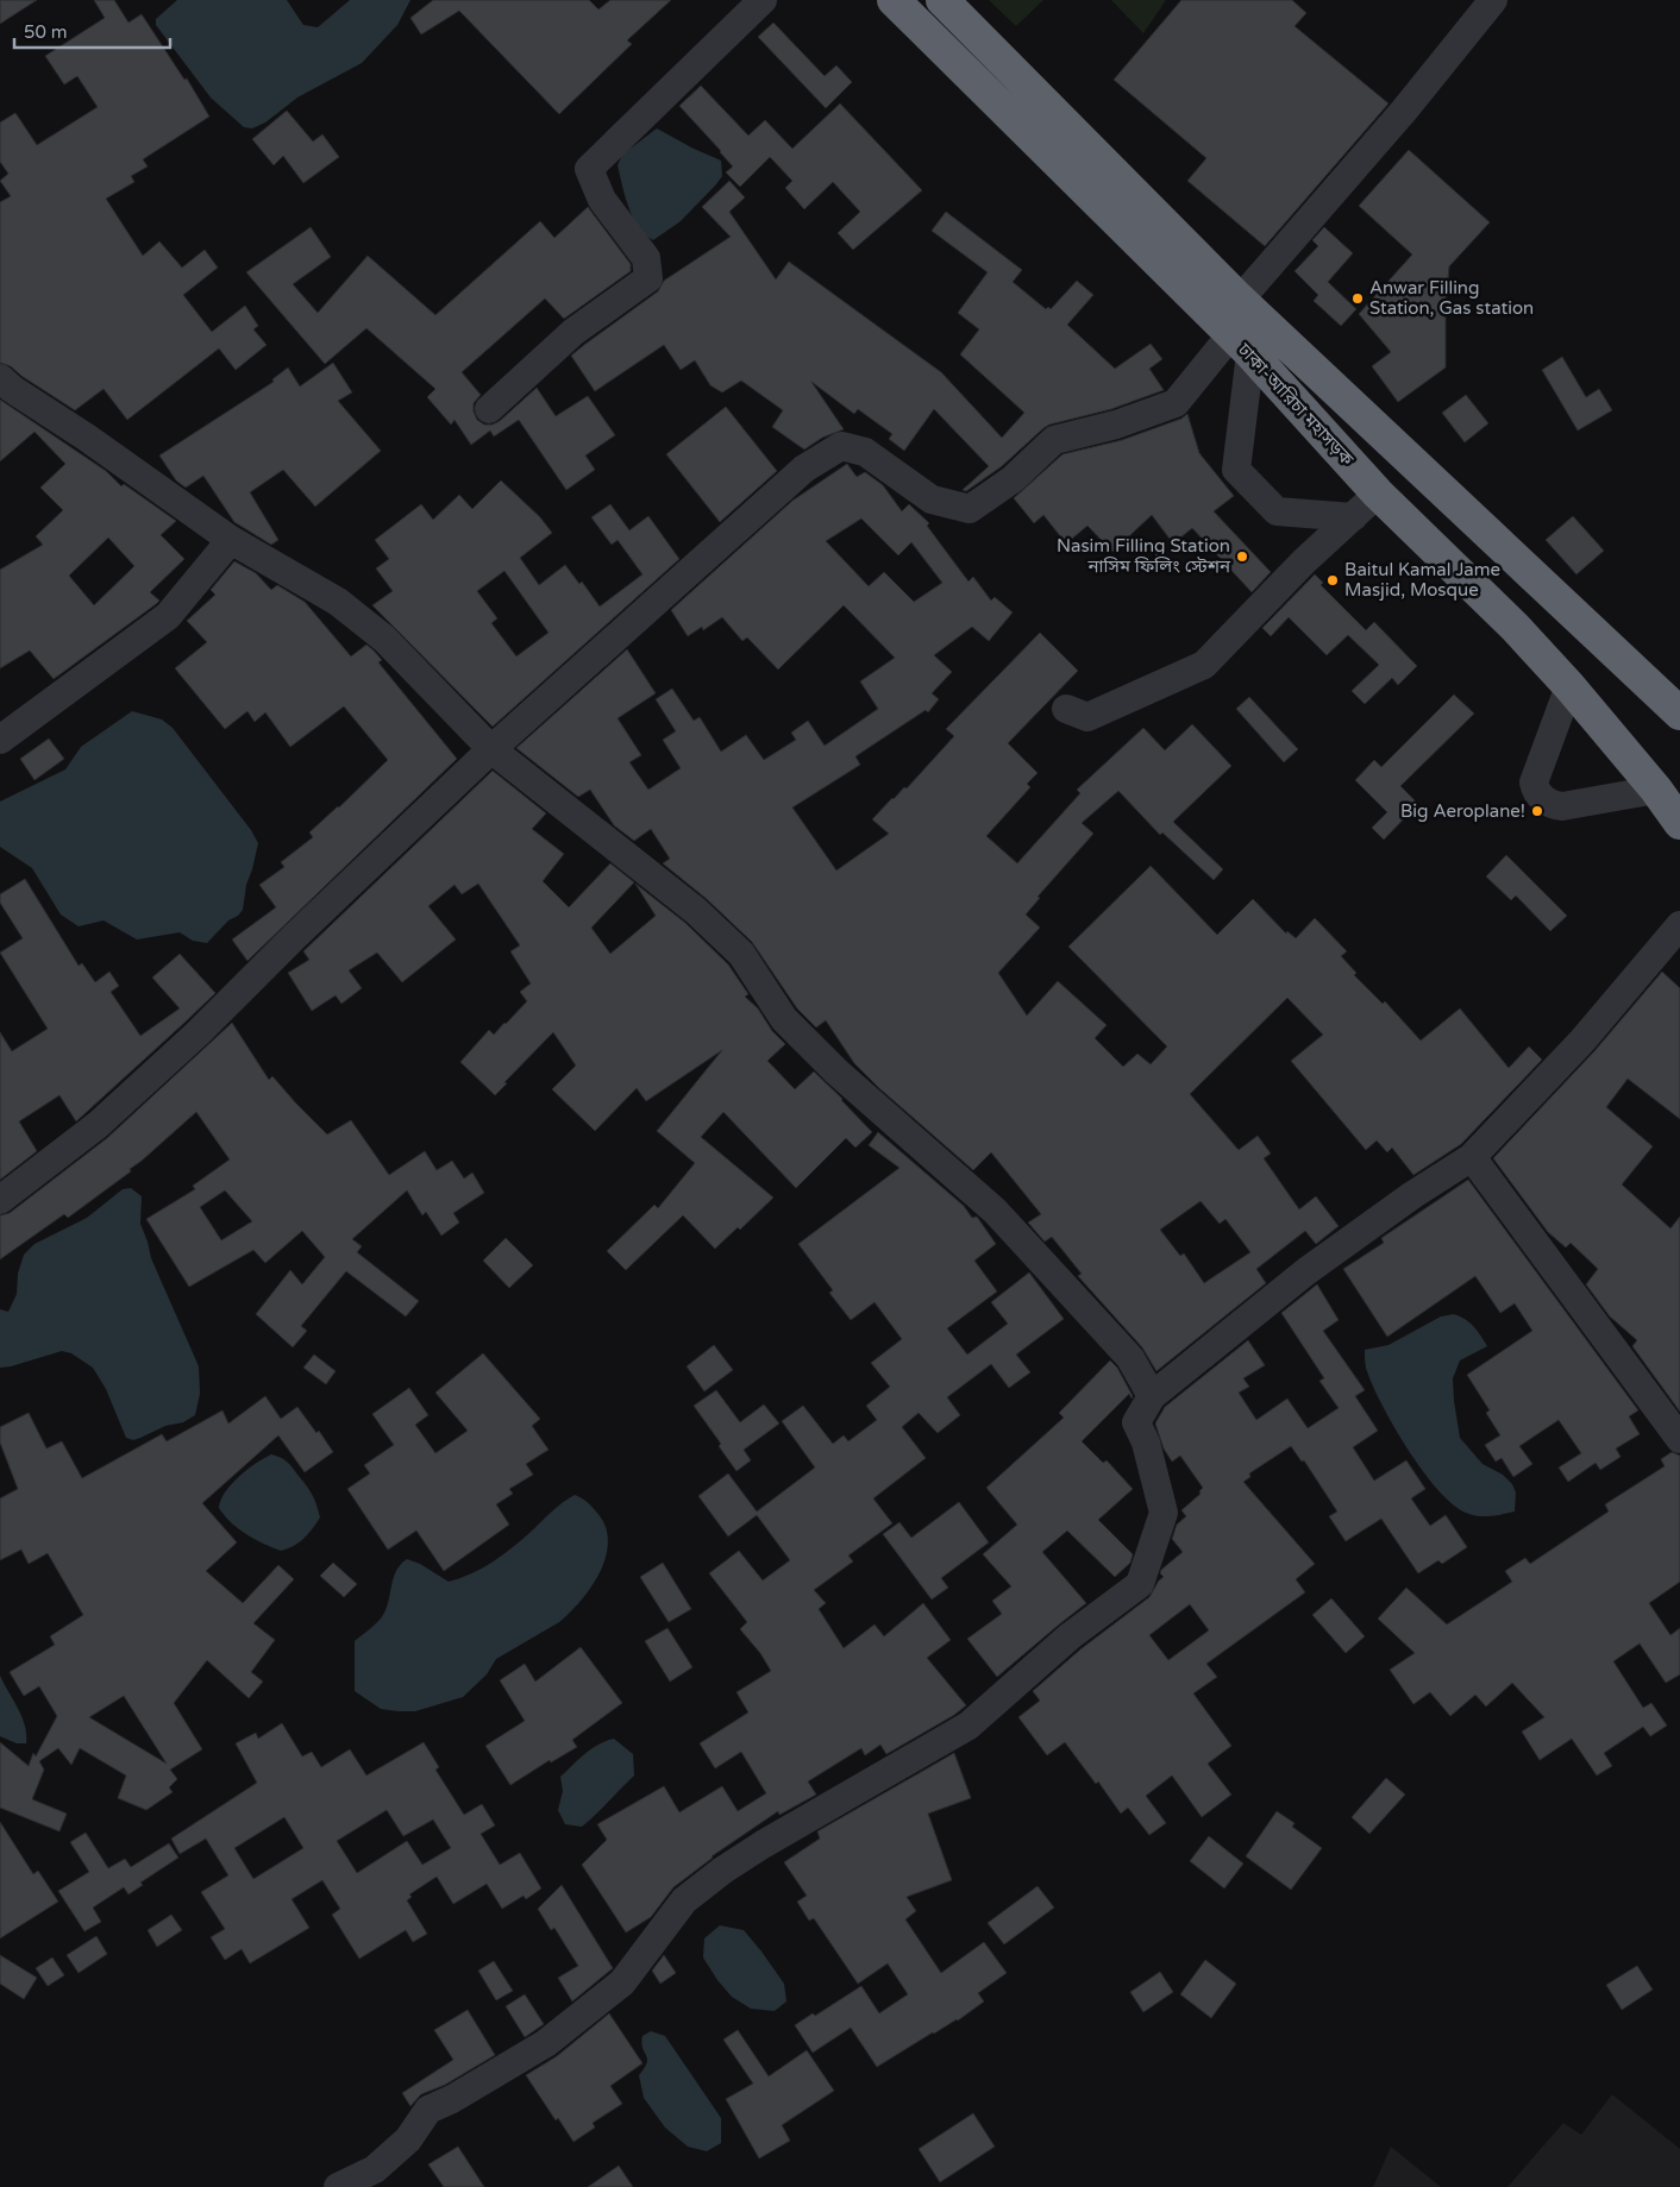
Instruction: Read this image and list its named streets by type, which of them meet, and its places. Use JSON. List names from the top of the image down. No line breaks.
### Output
{"streets":{"highway":["ঢাকা-আরিচা মহাসড়ক"]},"places":["Anwar Filling Station, Gas station","Nasim Filling Station নাসিম ফিলিং স্টেশন","Baitul Kamal Jame Masjid, Mosque","Big Aeroplane!"],"scale_bar":"50 m"}
